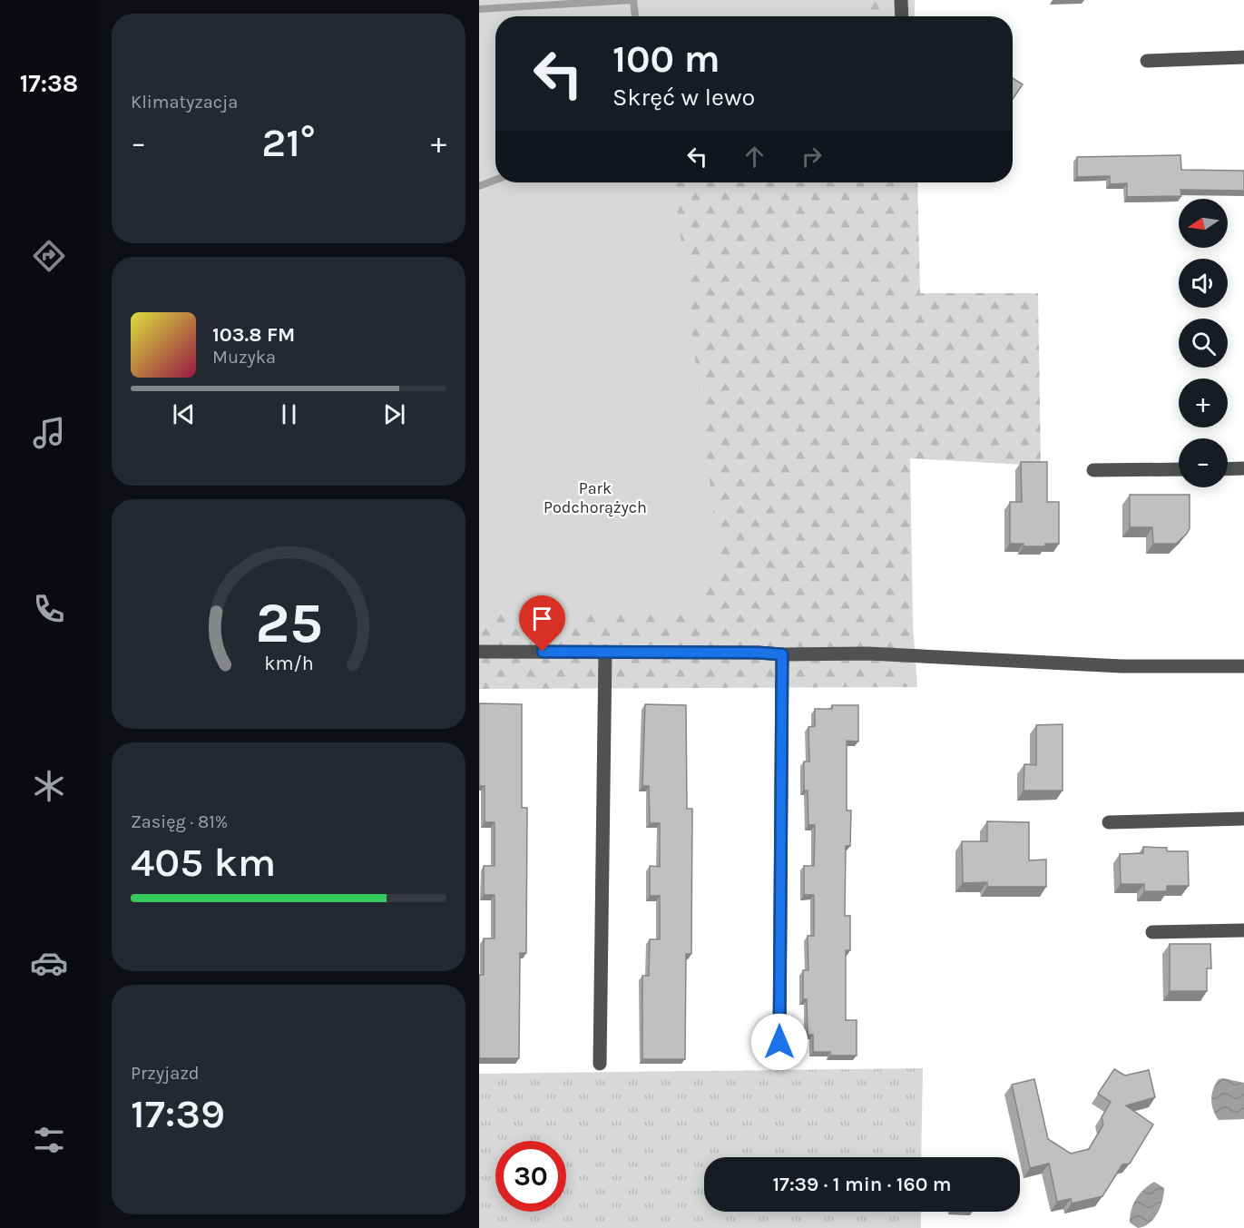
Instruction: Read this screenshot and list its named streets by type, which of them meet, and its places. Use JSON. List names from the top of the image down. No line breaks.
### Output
{"parks":["Park Podchorążych"],"north":"left","page":{"tabs":"17:38","tile":["Klimatyzacja",["Zasięg · 81%","405 km"],["Przyjazd","17:39"]],"turn":["100 m","Skręć w lewo"],"heat":["−","21°","+"],"map_buttons":["+","−"],"song":["103.8 FM","Muzyka"],"limit":"30","trip":"17:39 · 1 min · 160 m","gauge":["25","km/h"]}}
